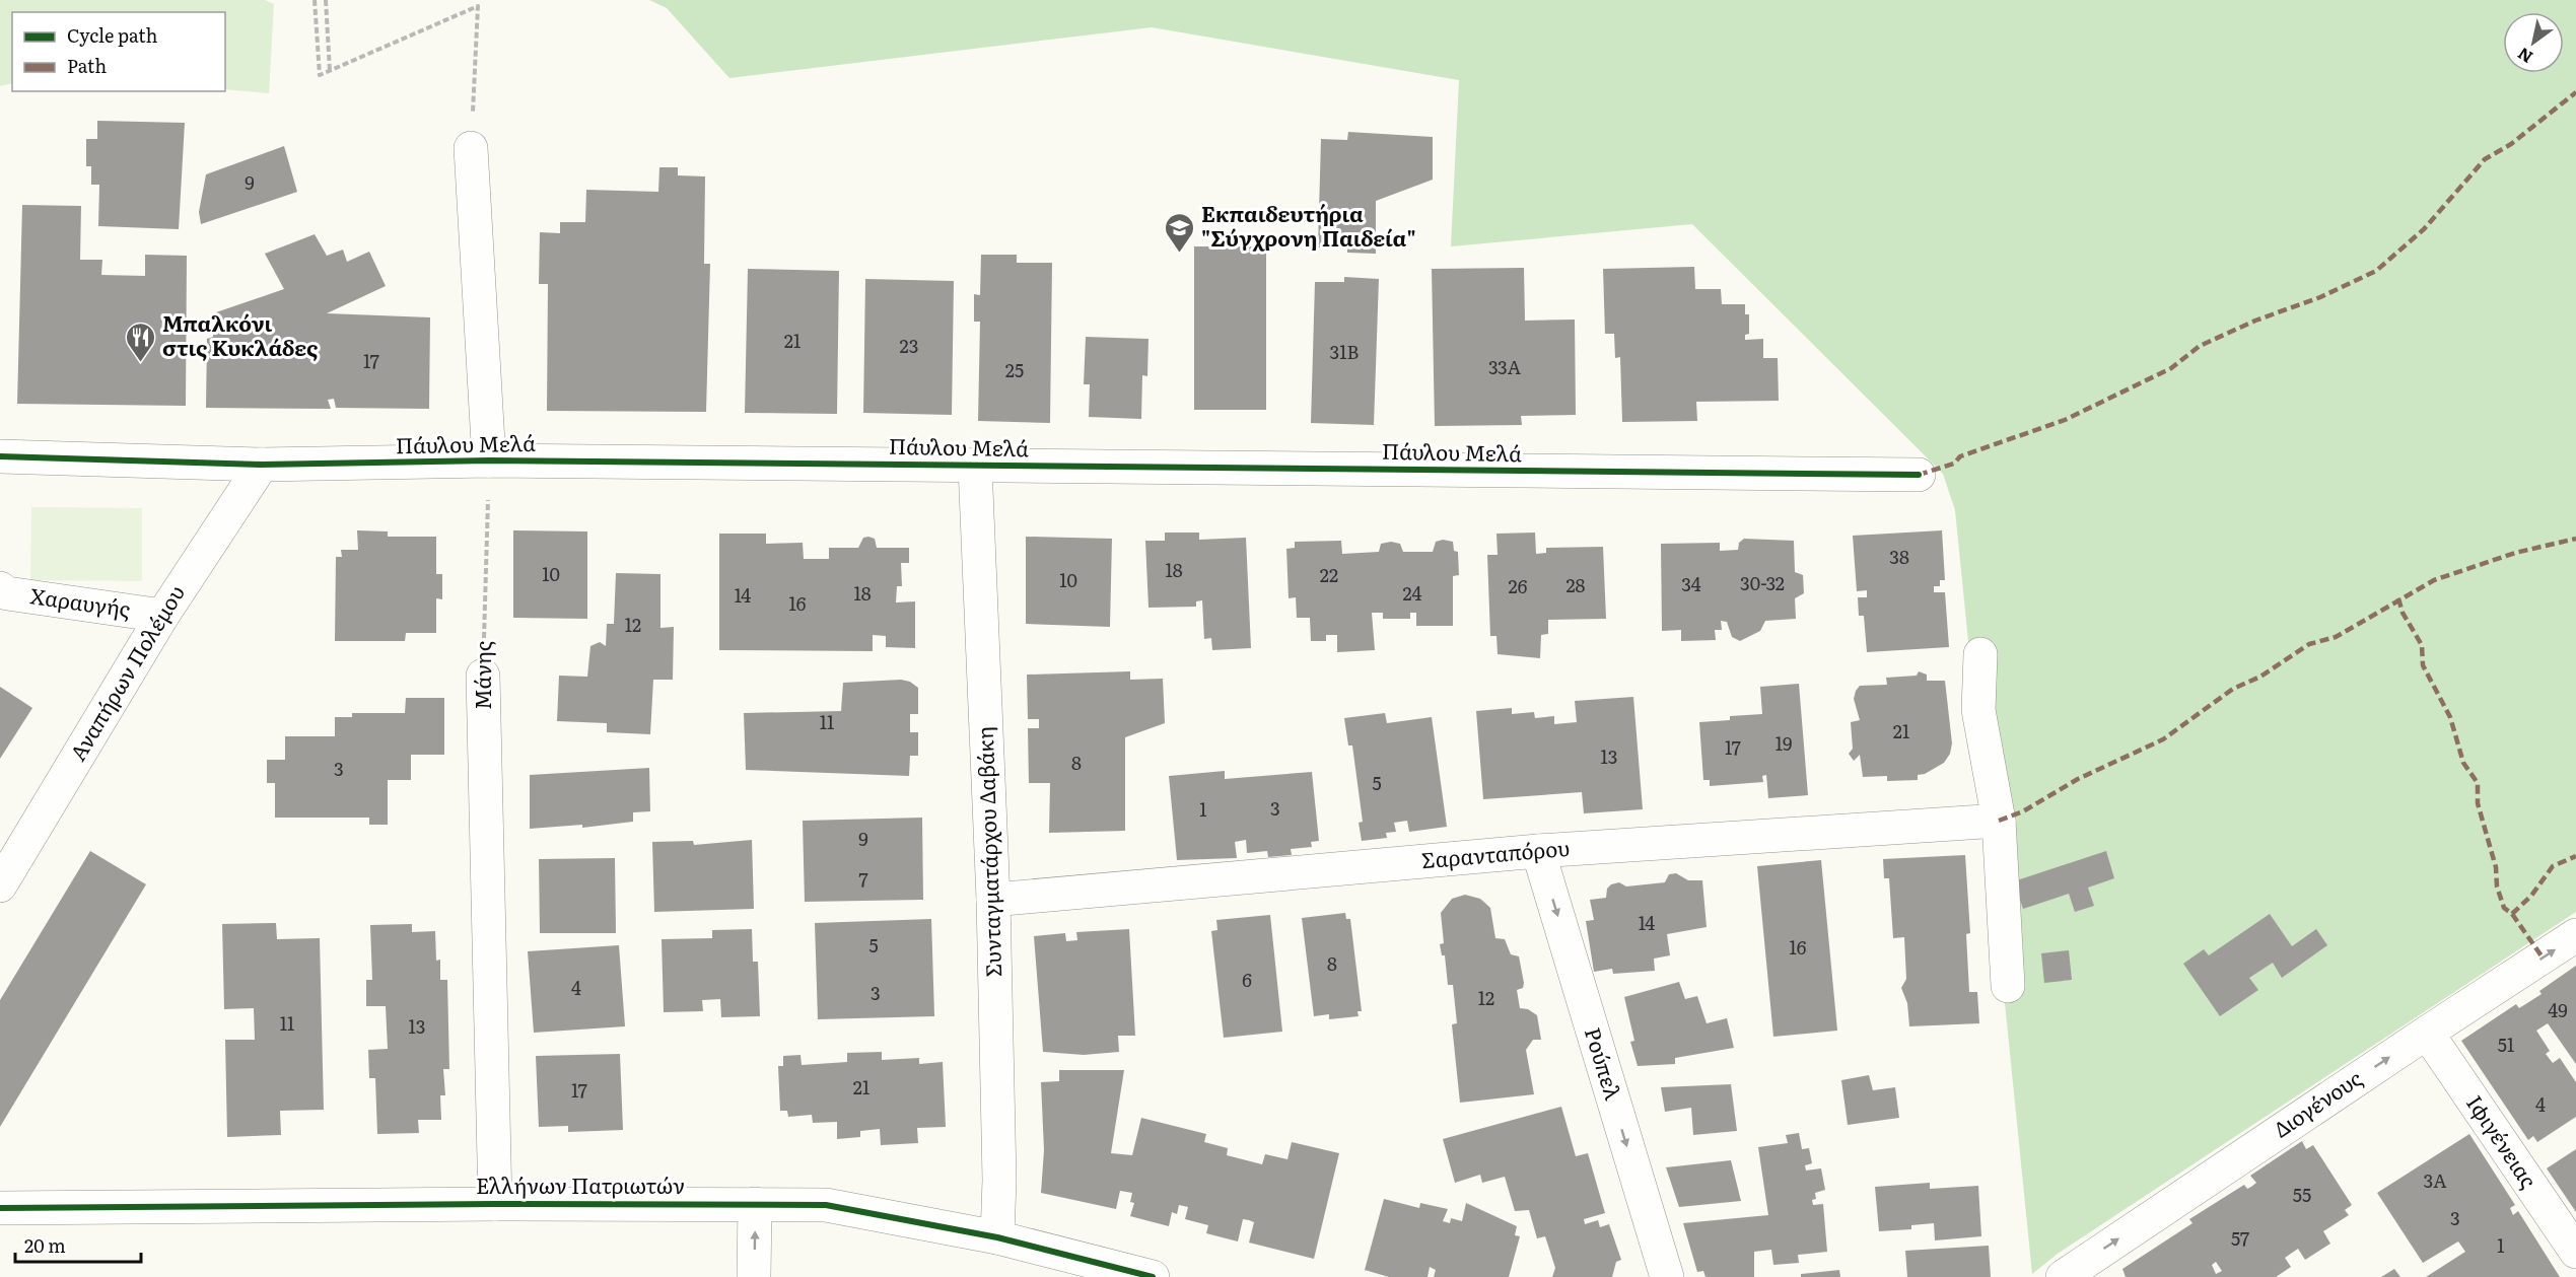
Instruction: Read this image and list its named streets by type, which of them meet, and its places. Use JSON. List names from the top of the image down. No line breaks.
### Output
{"streets":{"street":["Πάυλου Μελά","Χαραυγής","Αναπήρων Πολέμου","Μάνης","Συνταγματάρχου Δαβάκη","Σαρανταπόρου","Ρούπελ","Διογένους","Ιφιγένειας","Ελλήνων Πατριωτών"]},"crossings":[["Πάυλου Μελά","Αναπήρων Πολέμου"],["Πάυλου Μελά","Μάνης"],["Πάυλου Μελά","Συνταγματάρχου Δαβάκη"],["Χαραυγής","Αναπήρων Πολέμου"],["Μάνης","Ελλήνων Πατριωτών"],["Συνταγματάρχου Δαβάκη","Σαρανταπόρου"],["Συνταγματάρχου Δαβάκη","Ελλήνων Πατριωτών"],["Σαρανταπόρου","Ρούπελ"],["Διογένους","Ιφιγένειας"]],"one_way":["Ρούπελ","Διογένους"],"places":{"school or university":["Εκπαιδευτήρια \"Σύγχρονη Παιδεία\""],"restaurant":["Μπαλκόνι στις Κυκλάδες"]},"house_numbers":["9","21","23","31Β","17","33Α","25","38","18","10","22","10","30-32","34","28","26","18","24","14","16","12","11","21","19","17","13","8","3","5","3","1","9","7","14","5","16","8","6","4","3","12","49","11","13","51","21","17","4","3Α","55","3","57","1"],"legend":["Cycle path","Path"],"scale_bar":"20 m","north":"bottom left"}
